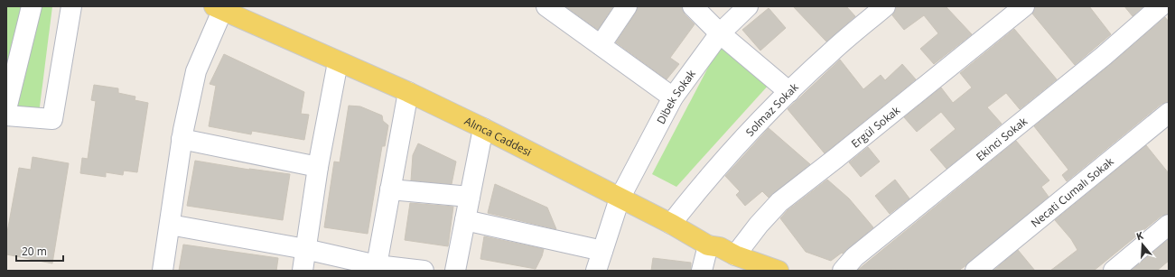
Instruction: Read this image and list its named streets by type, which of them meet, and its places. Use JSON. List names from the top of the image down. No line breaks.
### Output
{"streets":{"main road":["Alınca Caddesi"],"street":["Dibek Sokak","Solmaz Sokak","Ergül Sokak","Ekinci Sokak","Necati Cumalı Sokak"]},"crossings":[["Dibek Sokak","Alınca Caddesi"],["Solmaz Sokak","Alınca Caddesi"],["Ergül Sokak","Alınca Caddesi"]],"scale_bar":"20 m","north":"top"}
